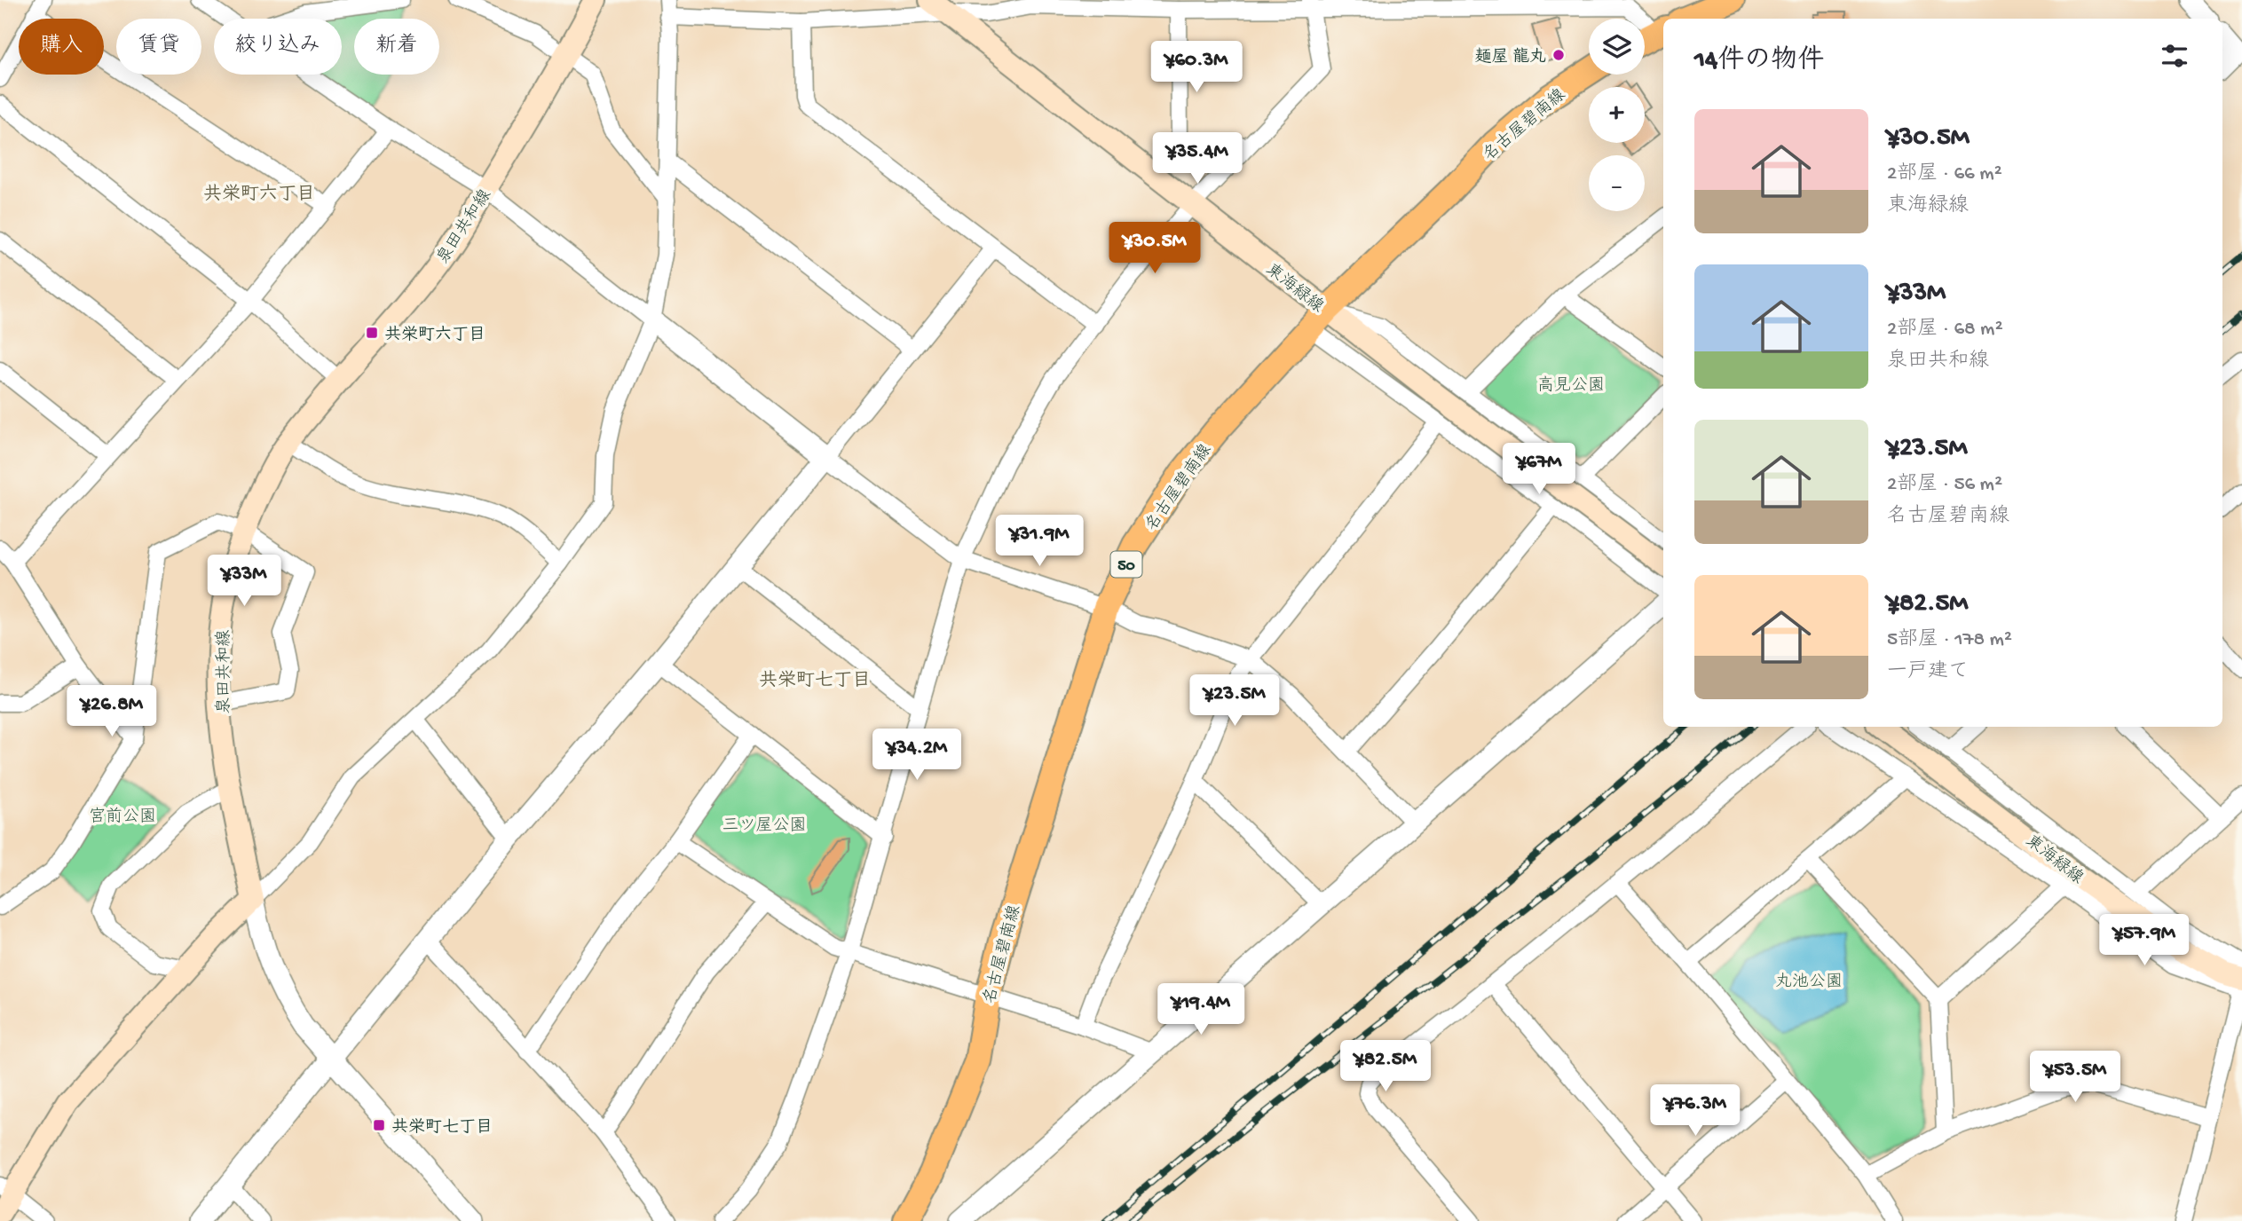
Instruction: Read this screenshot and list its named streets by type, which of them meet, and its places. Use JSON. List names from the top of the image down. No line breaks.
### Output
{"streets":{"main road":["名古屋碧南線","泉田共和線","東海緑線","50"]},"crossings":[["名古屋碧南線","東海緑線"]],"districts":["共栄町六丁目","共栄町七丁目"],"parks":["高見公園","宮前公園","三ツ屋公園","丸池公園"],"places":{"other":["麺屋 龍丸"],"transit":["共栄町六丁目","共栄町七丁目"]},"page":{"map_buttons":["+","−"],"chip":["購入","賃貸","絞り込み","新着"],"heading":"14件の物件","price":["¥60.3M","¥35.4M","¥30.5M","¥67M","¥31.9M","¥33M","¥23.5M","¥26.8M","¥34.2M","¥57.9M","¥19.4M","¥82.5M","¥53.5M","¥76.3M"],"list":[{"name":"¥30.5M","note":"2部屋 · 66 m² · 東海緑線"},{"name":"¥33M","note":"2部屋 · 68 m² · 泉田共和線"},{"name":"¥23.5M","note":"2部屋 · 56 m² · 名古屋碧南線"},{"name":"¥82.5M","note":"5部屋 · 178 m² · 一戸建て"}]}}
